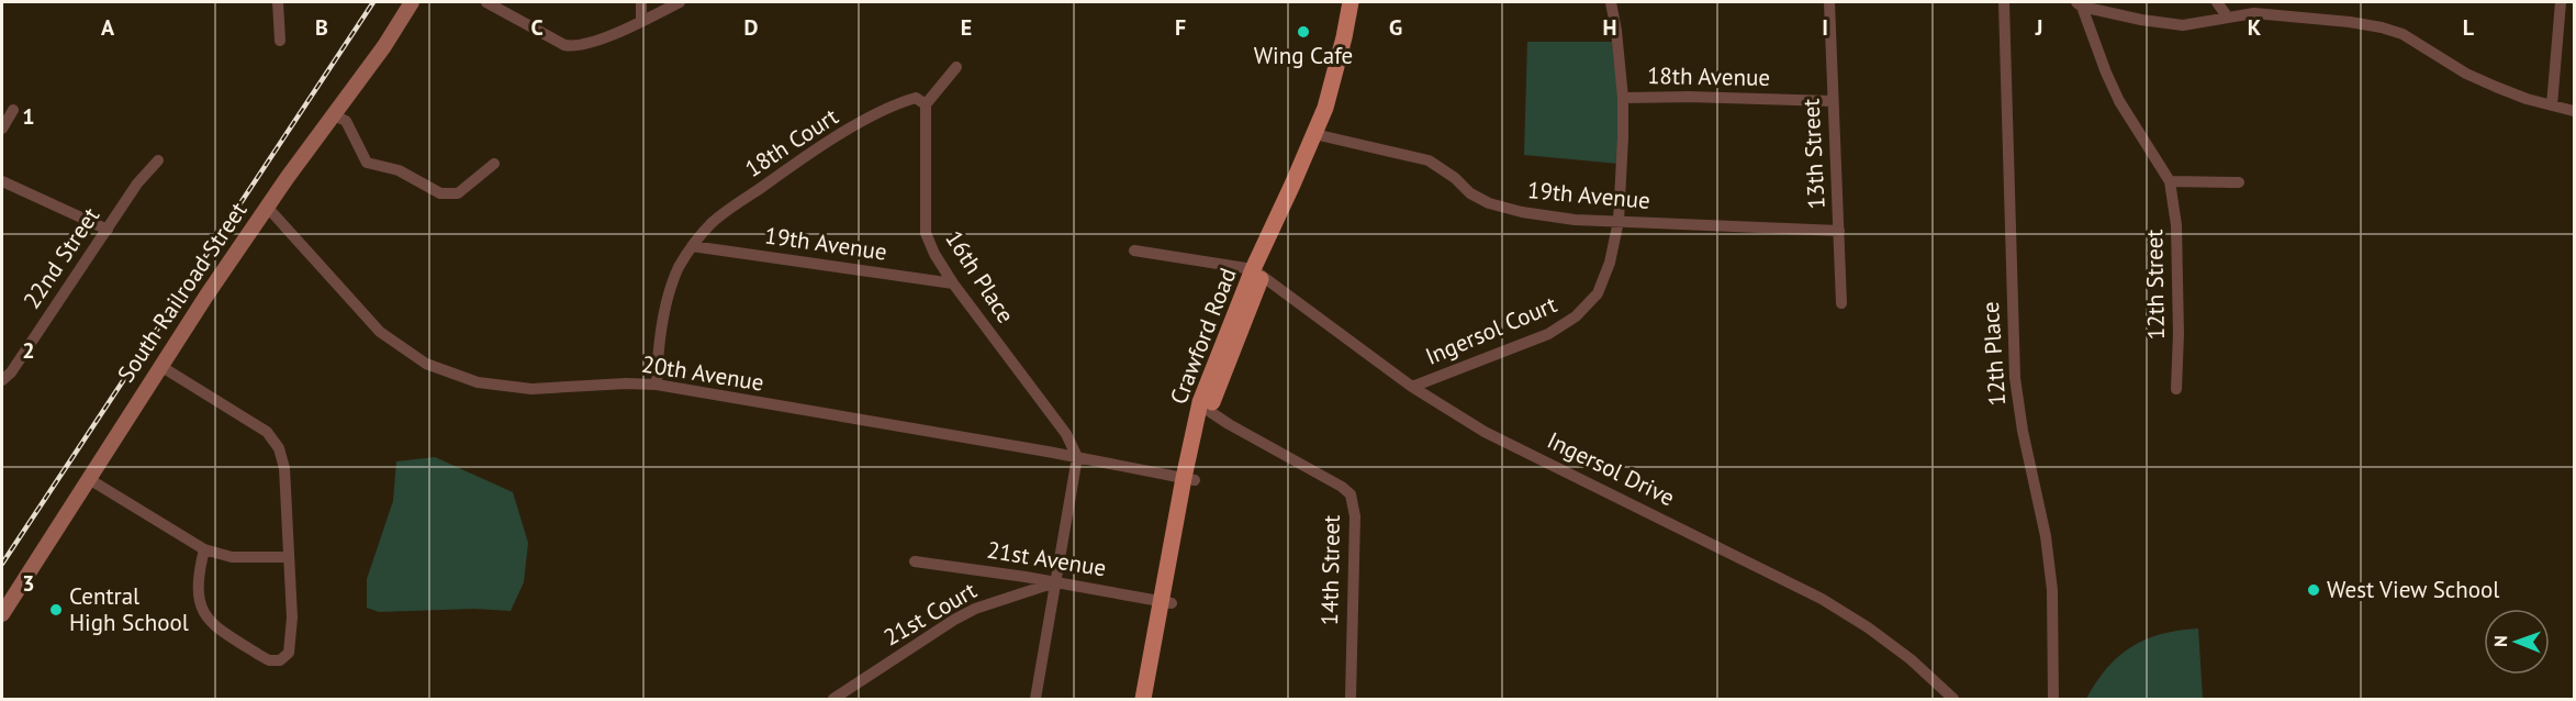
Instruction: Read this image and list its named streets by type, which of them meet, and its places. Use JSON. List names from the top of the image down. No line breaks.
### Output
{"streets":{"main road":["Crawford Road"],"street":["18th Avenue","18th Court","13th Street","19th Avenue","22nd Street","16th Place","12th Street","South Railroad Street","Ingersol Court","12th Place","20th Avenue","Ingersol Drive","21st Avenue","14th Street","21st Court"]},"crossings":[["18th Avenue","13th Street"],["18th Avenue","Ingersol Court"],["18th Court","19th Avenue"],["18th Court","16th Place"],["18th Court","20th Avenue"],["13th Street","19th Avenue"],["19th Avenue","16th Place"],["19th Avenue","Ingersol Court"],["19th Avenue","Crawford Road"],["16th Place","20th Avenue"],["South Railroad Street","20th Avenue"],["Ingersol Court","Ingersol Drive"],["Crawford Road","20th Avenue"],["Crawford Road","Ingersol Drive"],["Crawford Road","21st Avenue"],["Crawford Road","14th Street"],["21st Avenue","21st Court"]],"places":["Wing Cafe","West View School","Central High School"],"north":"left","grid":{"columns":["A","B","C","D","E","F","G","H","I","J","K","L"],"rows":["1","2","3"]}}
